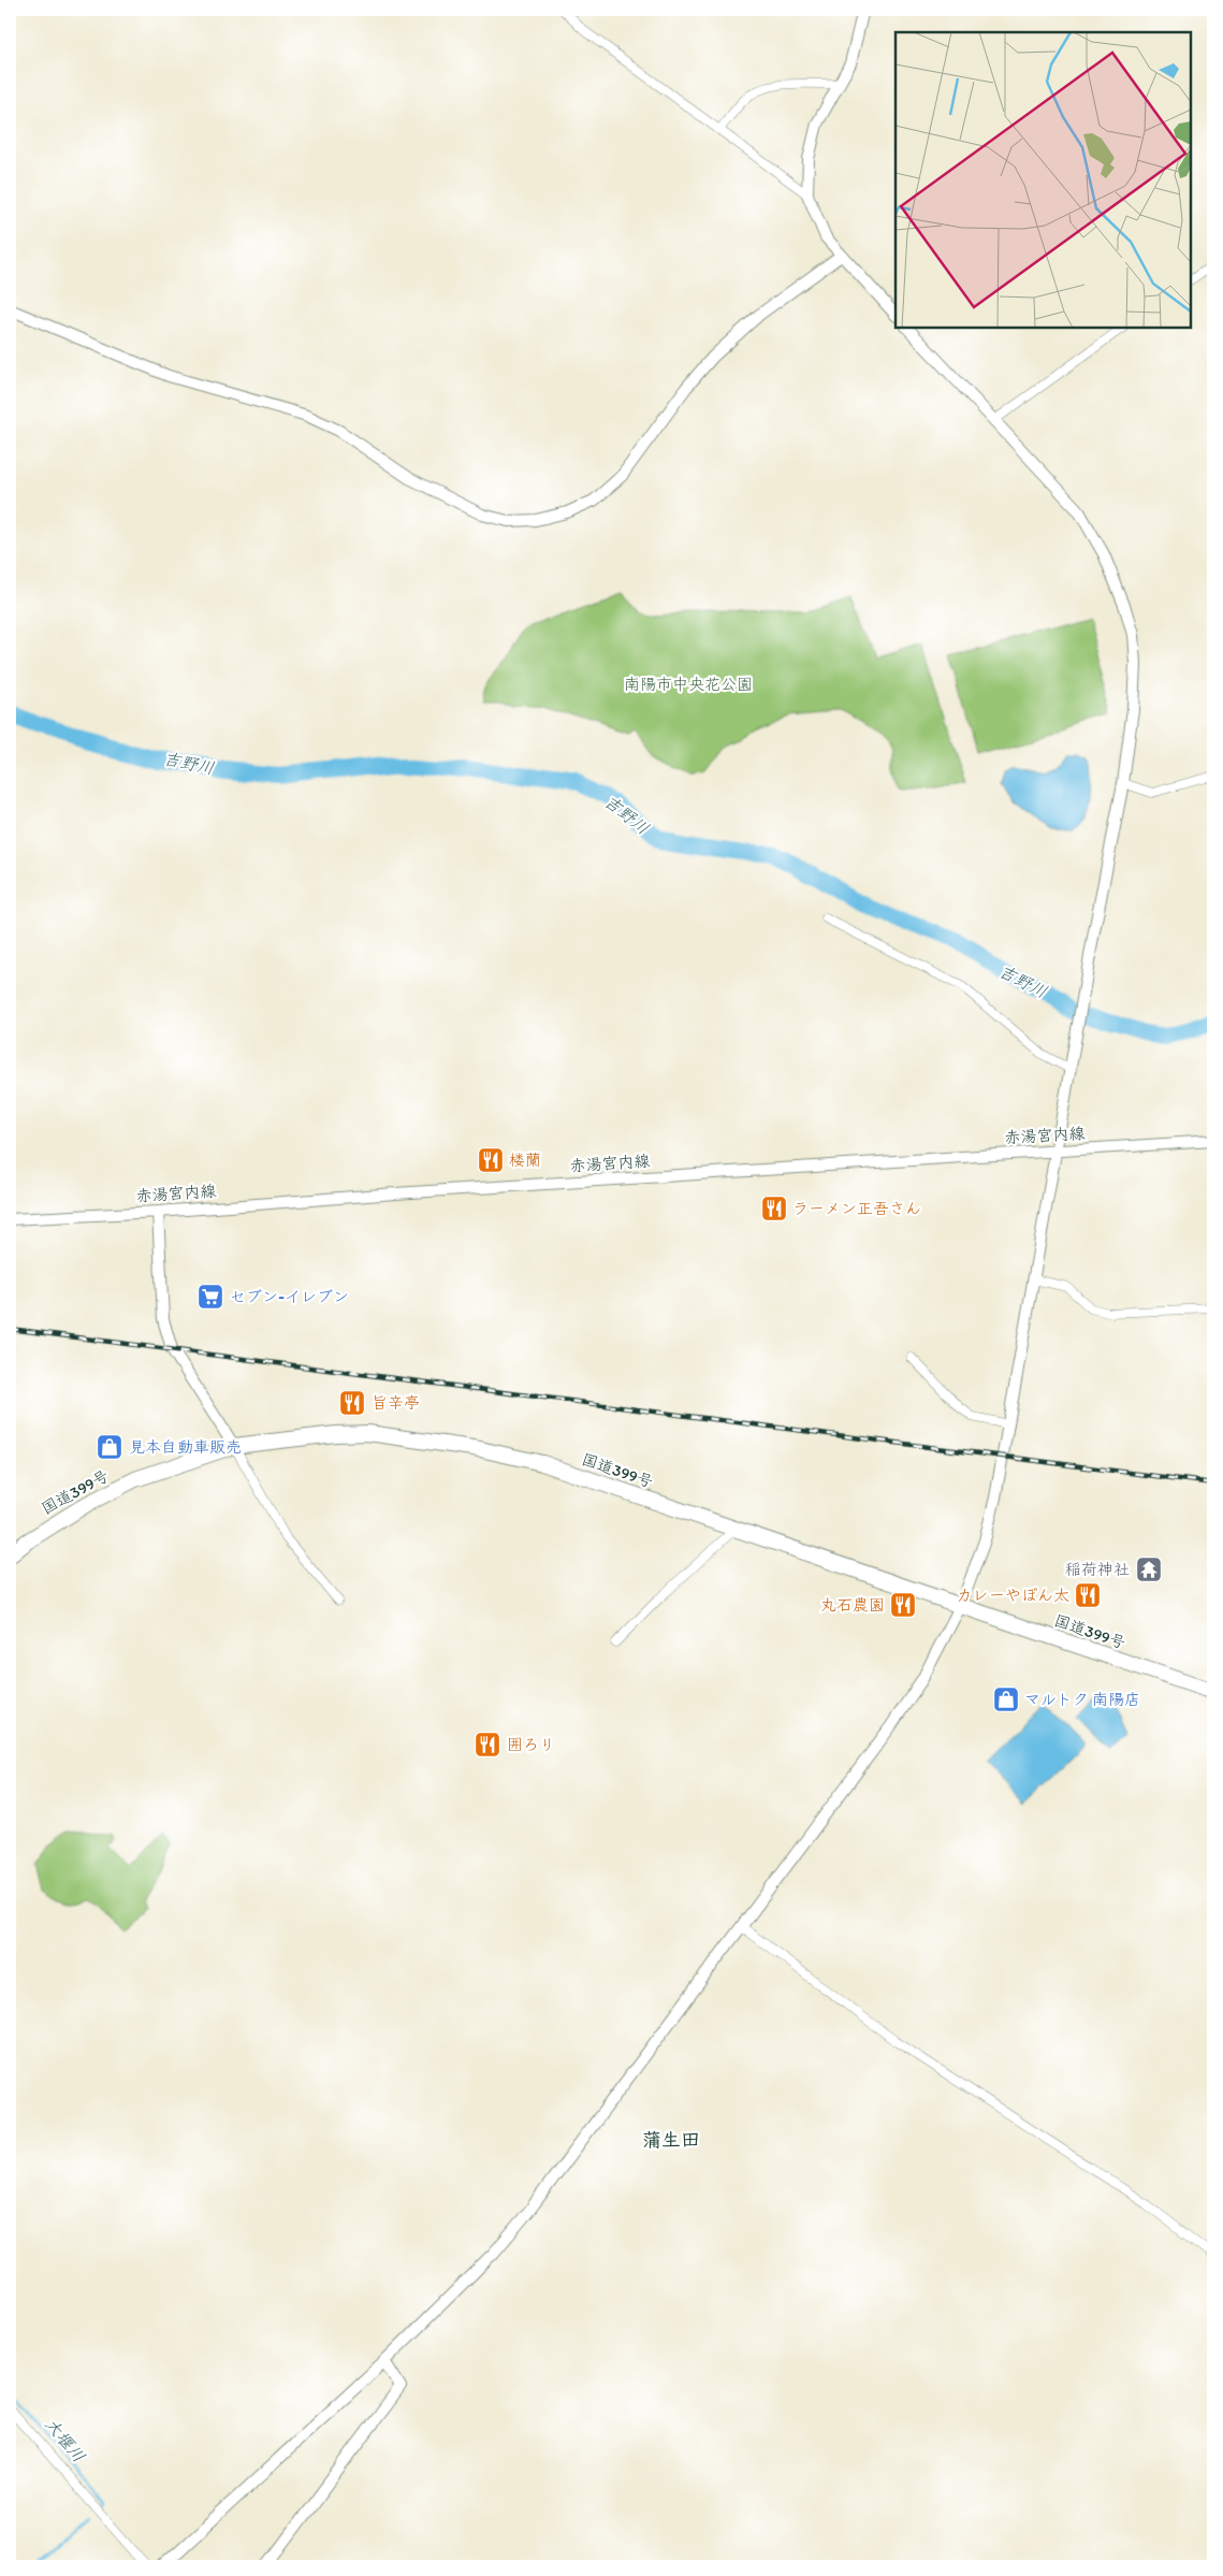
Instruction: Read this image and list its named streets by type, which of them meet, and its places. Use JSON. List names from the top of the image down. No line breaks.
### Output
{"streets":{"highway":["国道399号"],"street":["赤湯宮内線"]},"districts":["蒲生田"],"water":["吉野川","大堰川"],"parks":["南陽市中央花公園"],"places":{"restaurant":["楼蘭","ラーメン正吾さん","旨辛亭","カレーやぽん太","丸石農園","囲ろり"],"supermarket":["セブン-イレブン"],"shop":["見本自動車販売","マルトク 南陽店"],"temple":["稲荷神社"]}}
